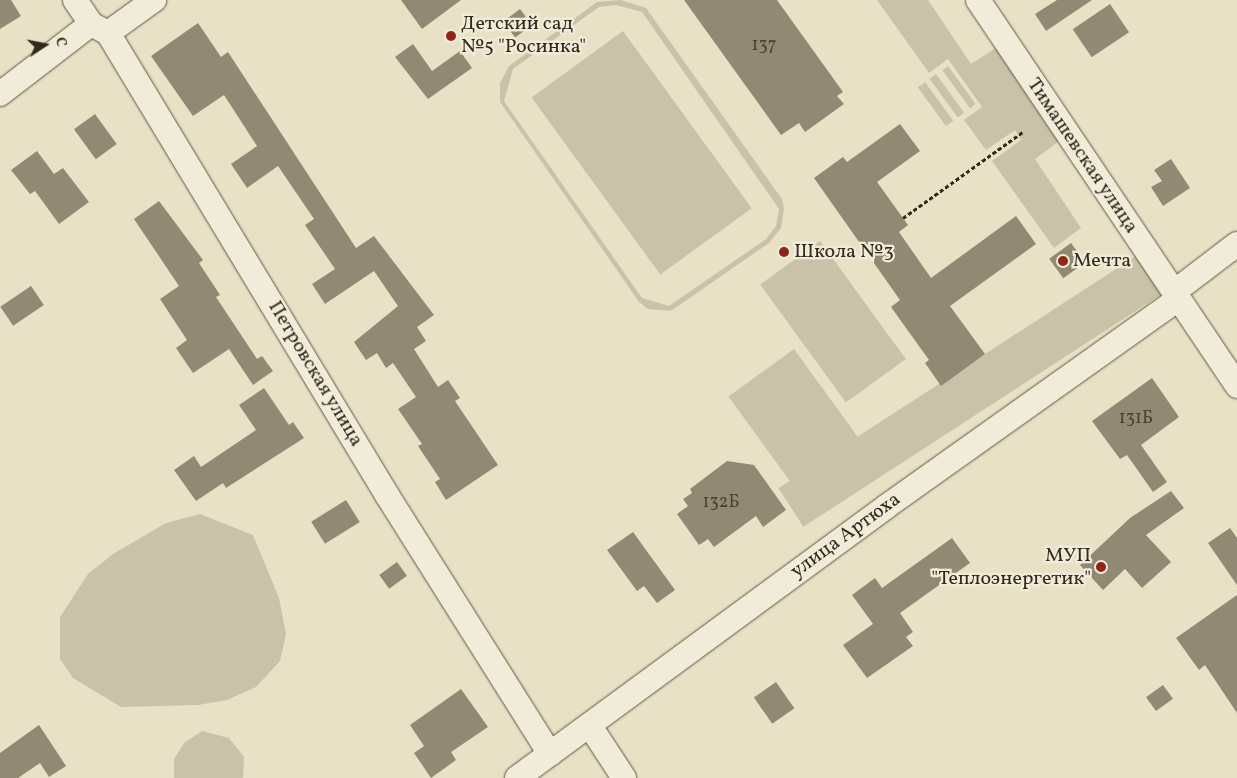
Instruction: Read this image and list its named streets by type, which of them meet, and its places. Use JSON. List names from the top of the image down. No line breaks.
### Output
{"streets":{"street":["Тимашевская улица","Петровская улица","улица Артюха"]},"crossings":[["Тимашевская улица","улица Артюха"],["Петровская улица","улица Артюха"]],"places":["Детский сад №5 \"Росинка\"","Школа №3","Мечта","МУП \"Теплоэнергетик\""],"house_numbers":["137","131Б","132Б"],"north":"right"}
